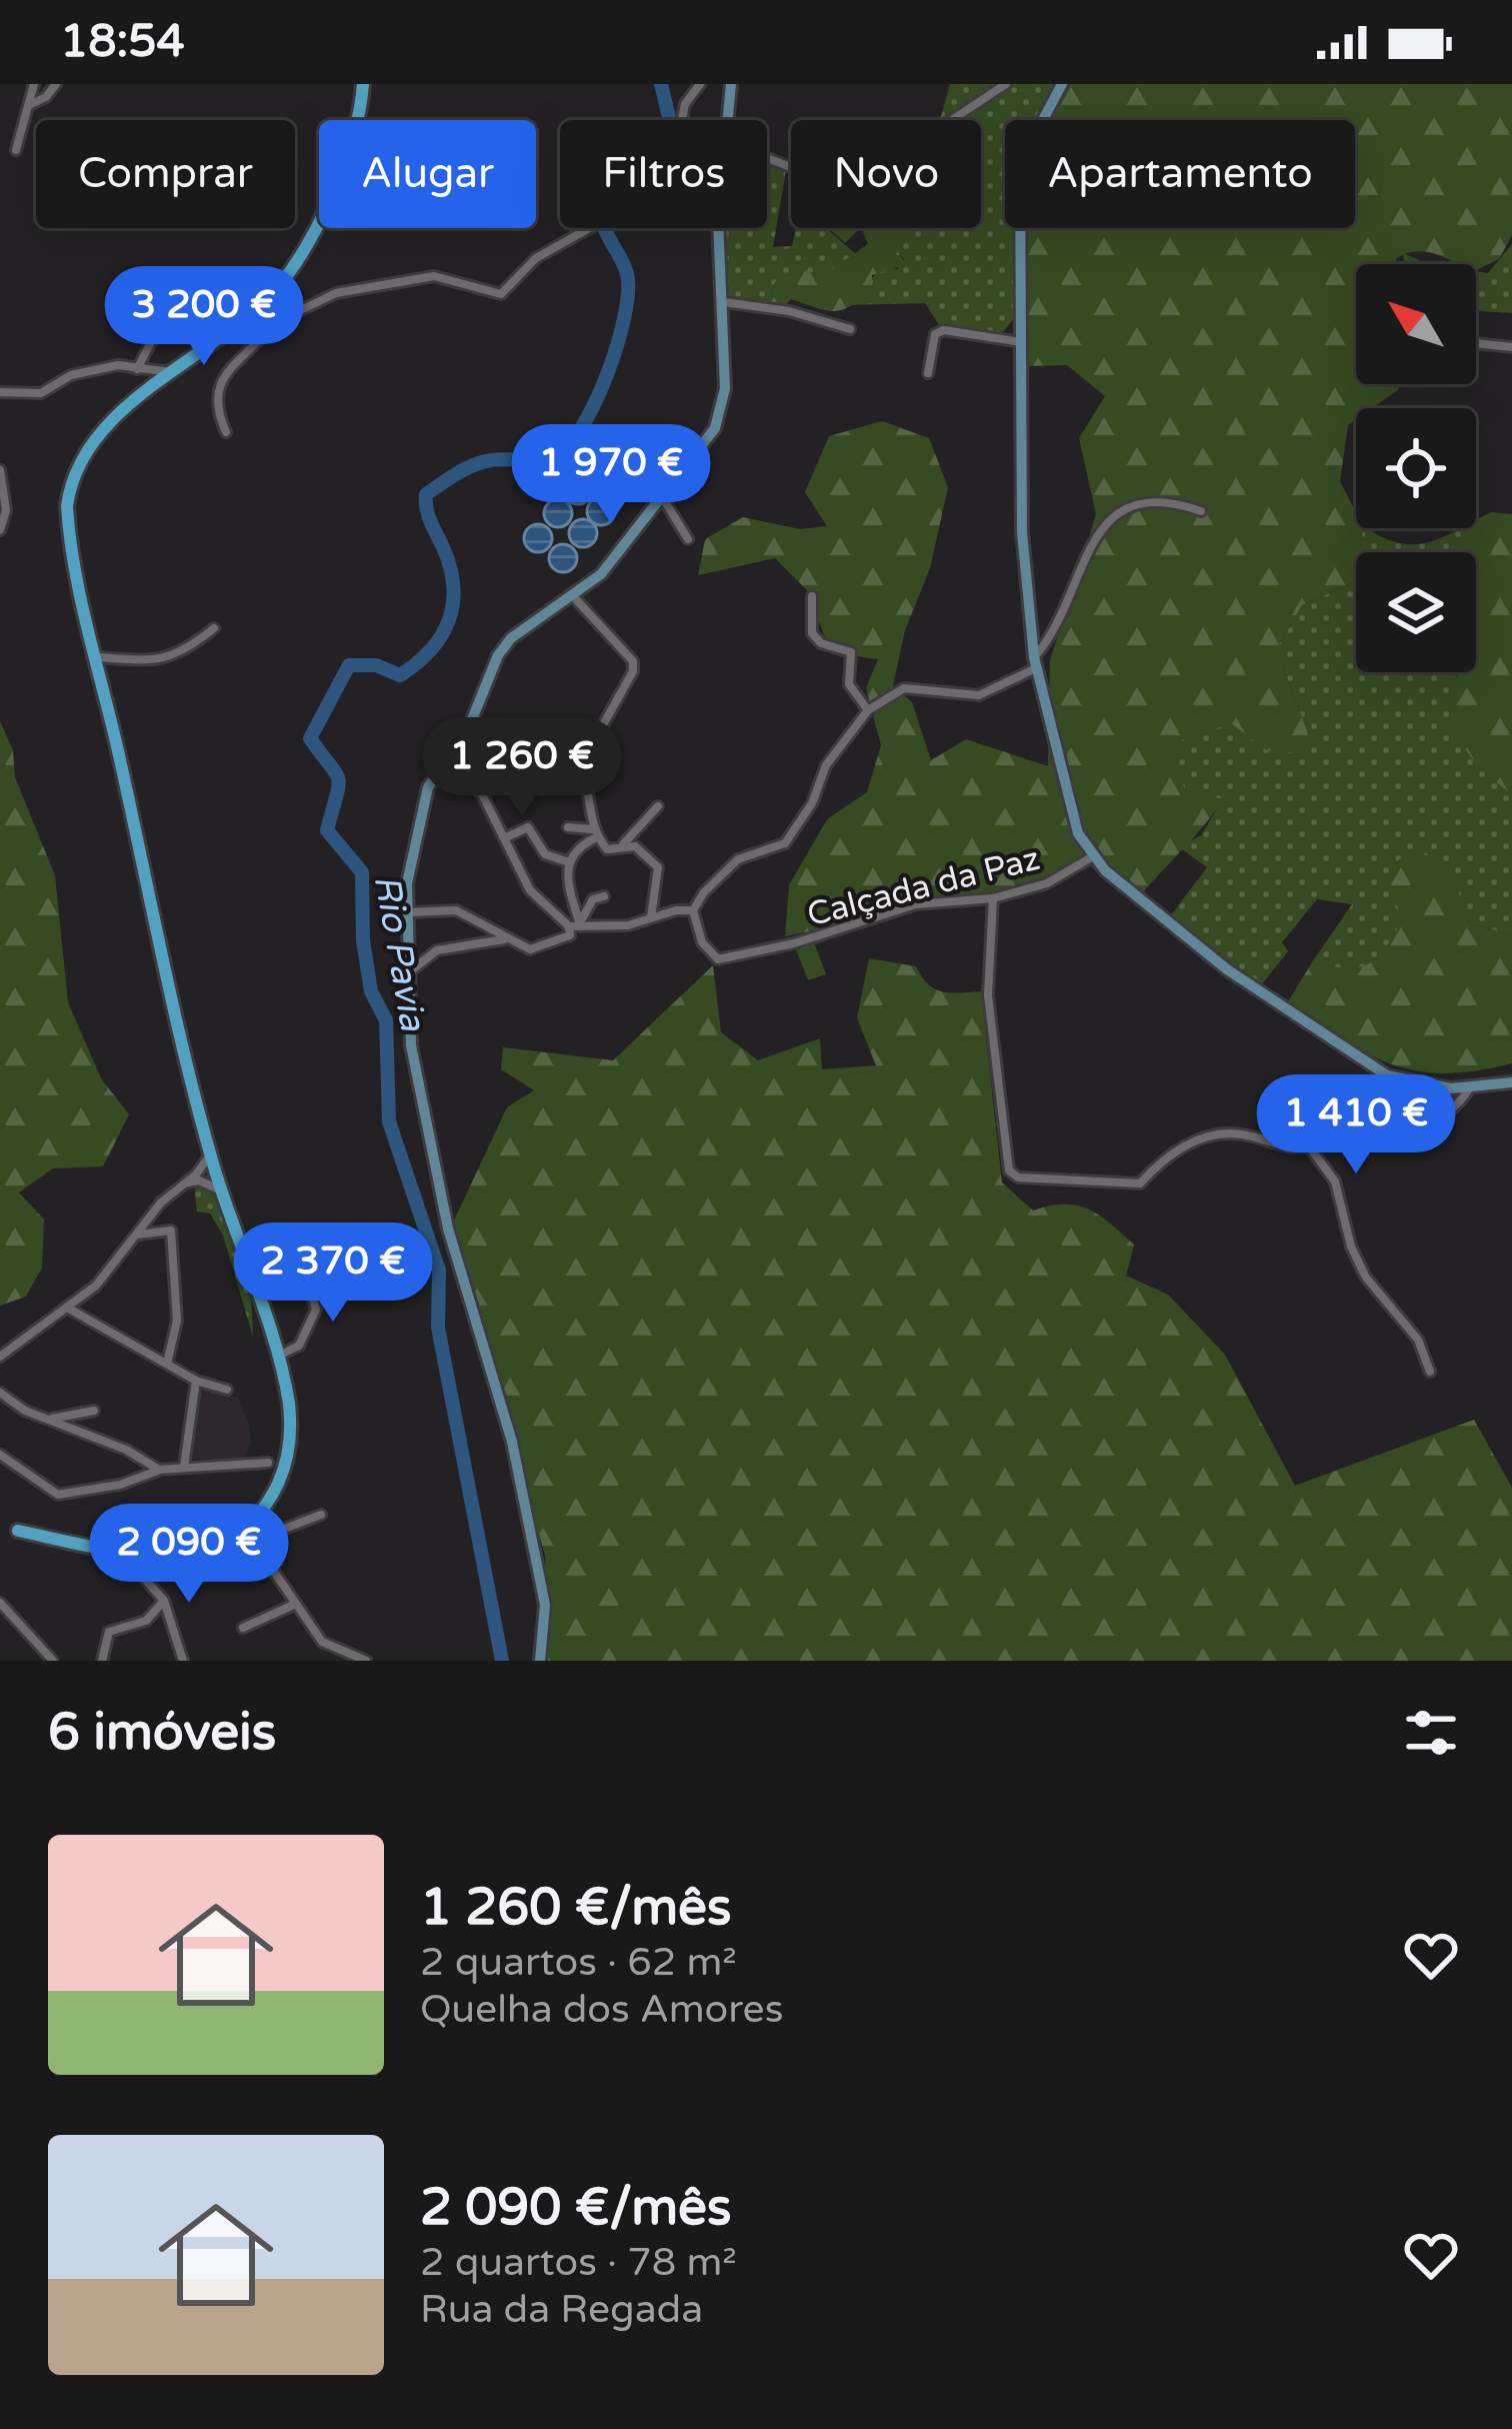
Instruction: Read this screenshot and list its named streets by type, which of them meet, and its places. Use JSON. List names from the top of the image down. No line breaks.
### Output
{"streets":{"street":["Calçada da Paz"]},"water":["Rio Pavia"],"north":"top left","page":{"status":"18:54","chip":["Comprar","Alugar","Filtros","Novo","Apartamento"],"price":["3 200 €","1 970 €","1 260 €","1 410 €","2 370 €","2 090 €"],"heading":"6 imóveis","list":[{"name":"1 260 €/mês","note":"2 quartos · 62 m² · Quelha dos Amores"},{"name":"2 090 €/mês","note":"2 quartos · 78 m² · Rua da Regada"}]}}
